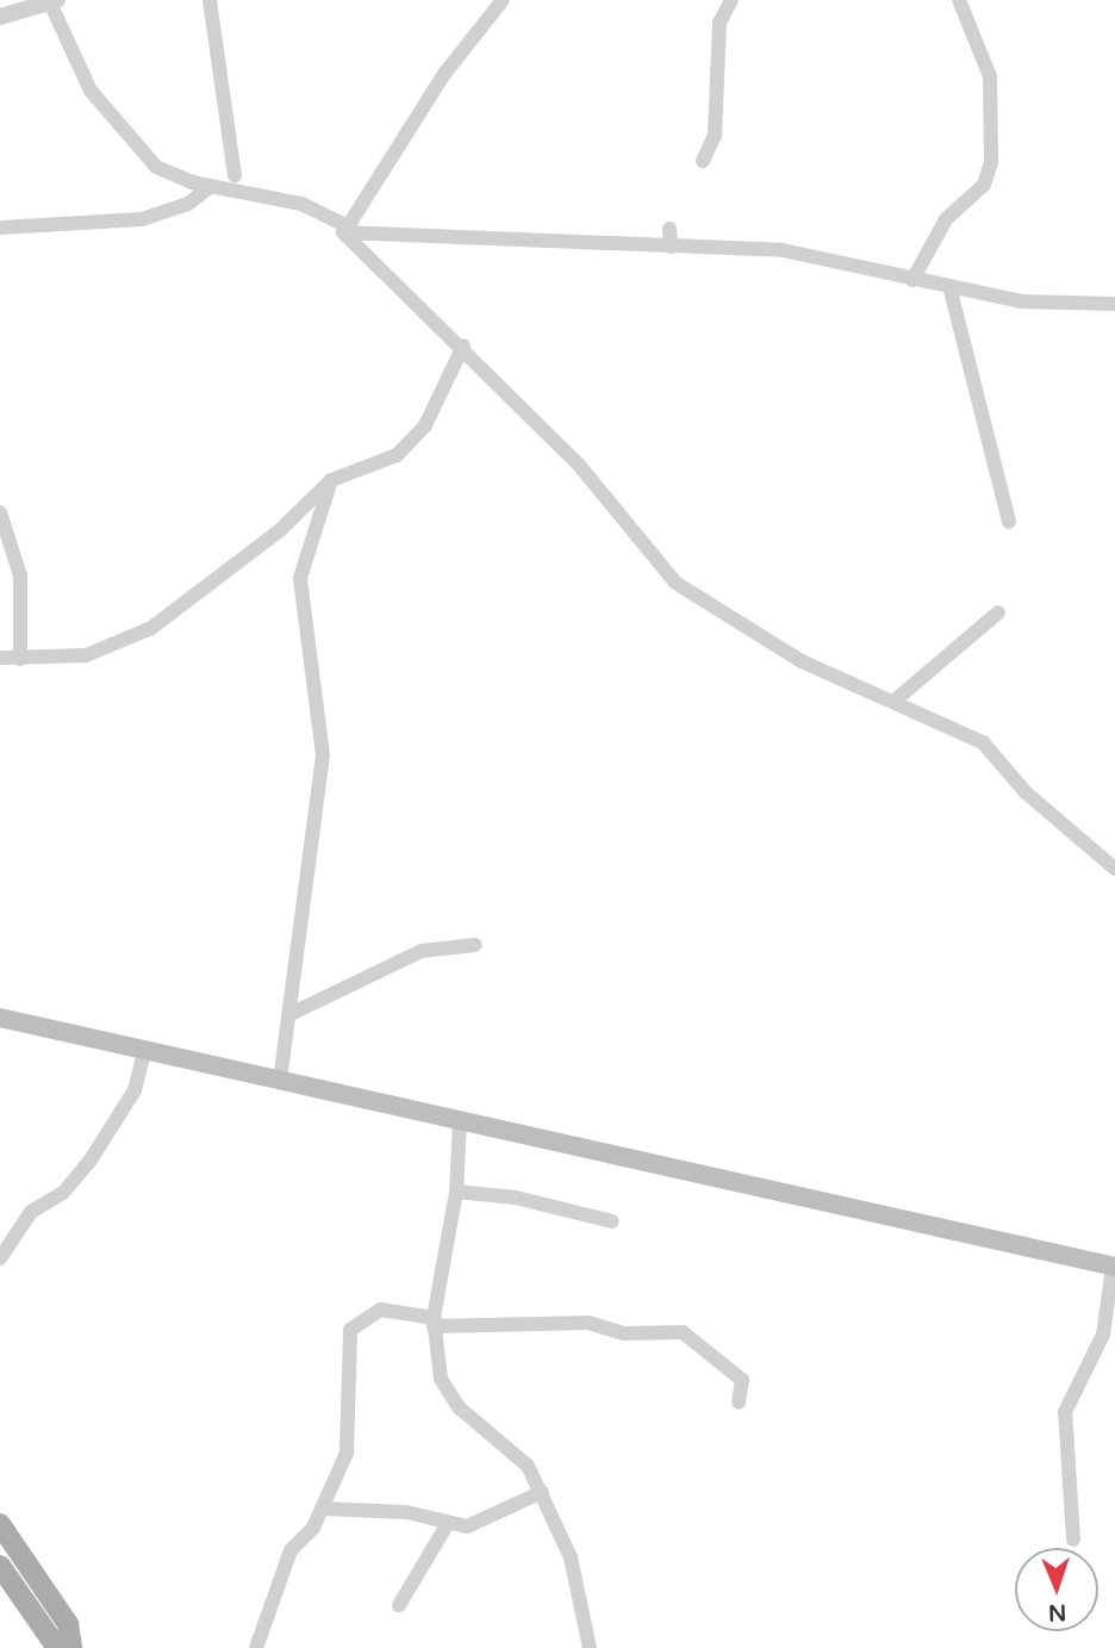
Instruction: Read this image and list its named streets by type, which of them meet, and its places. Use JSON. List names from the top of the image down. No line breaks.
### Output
{"north":"bottom"}
